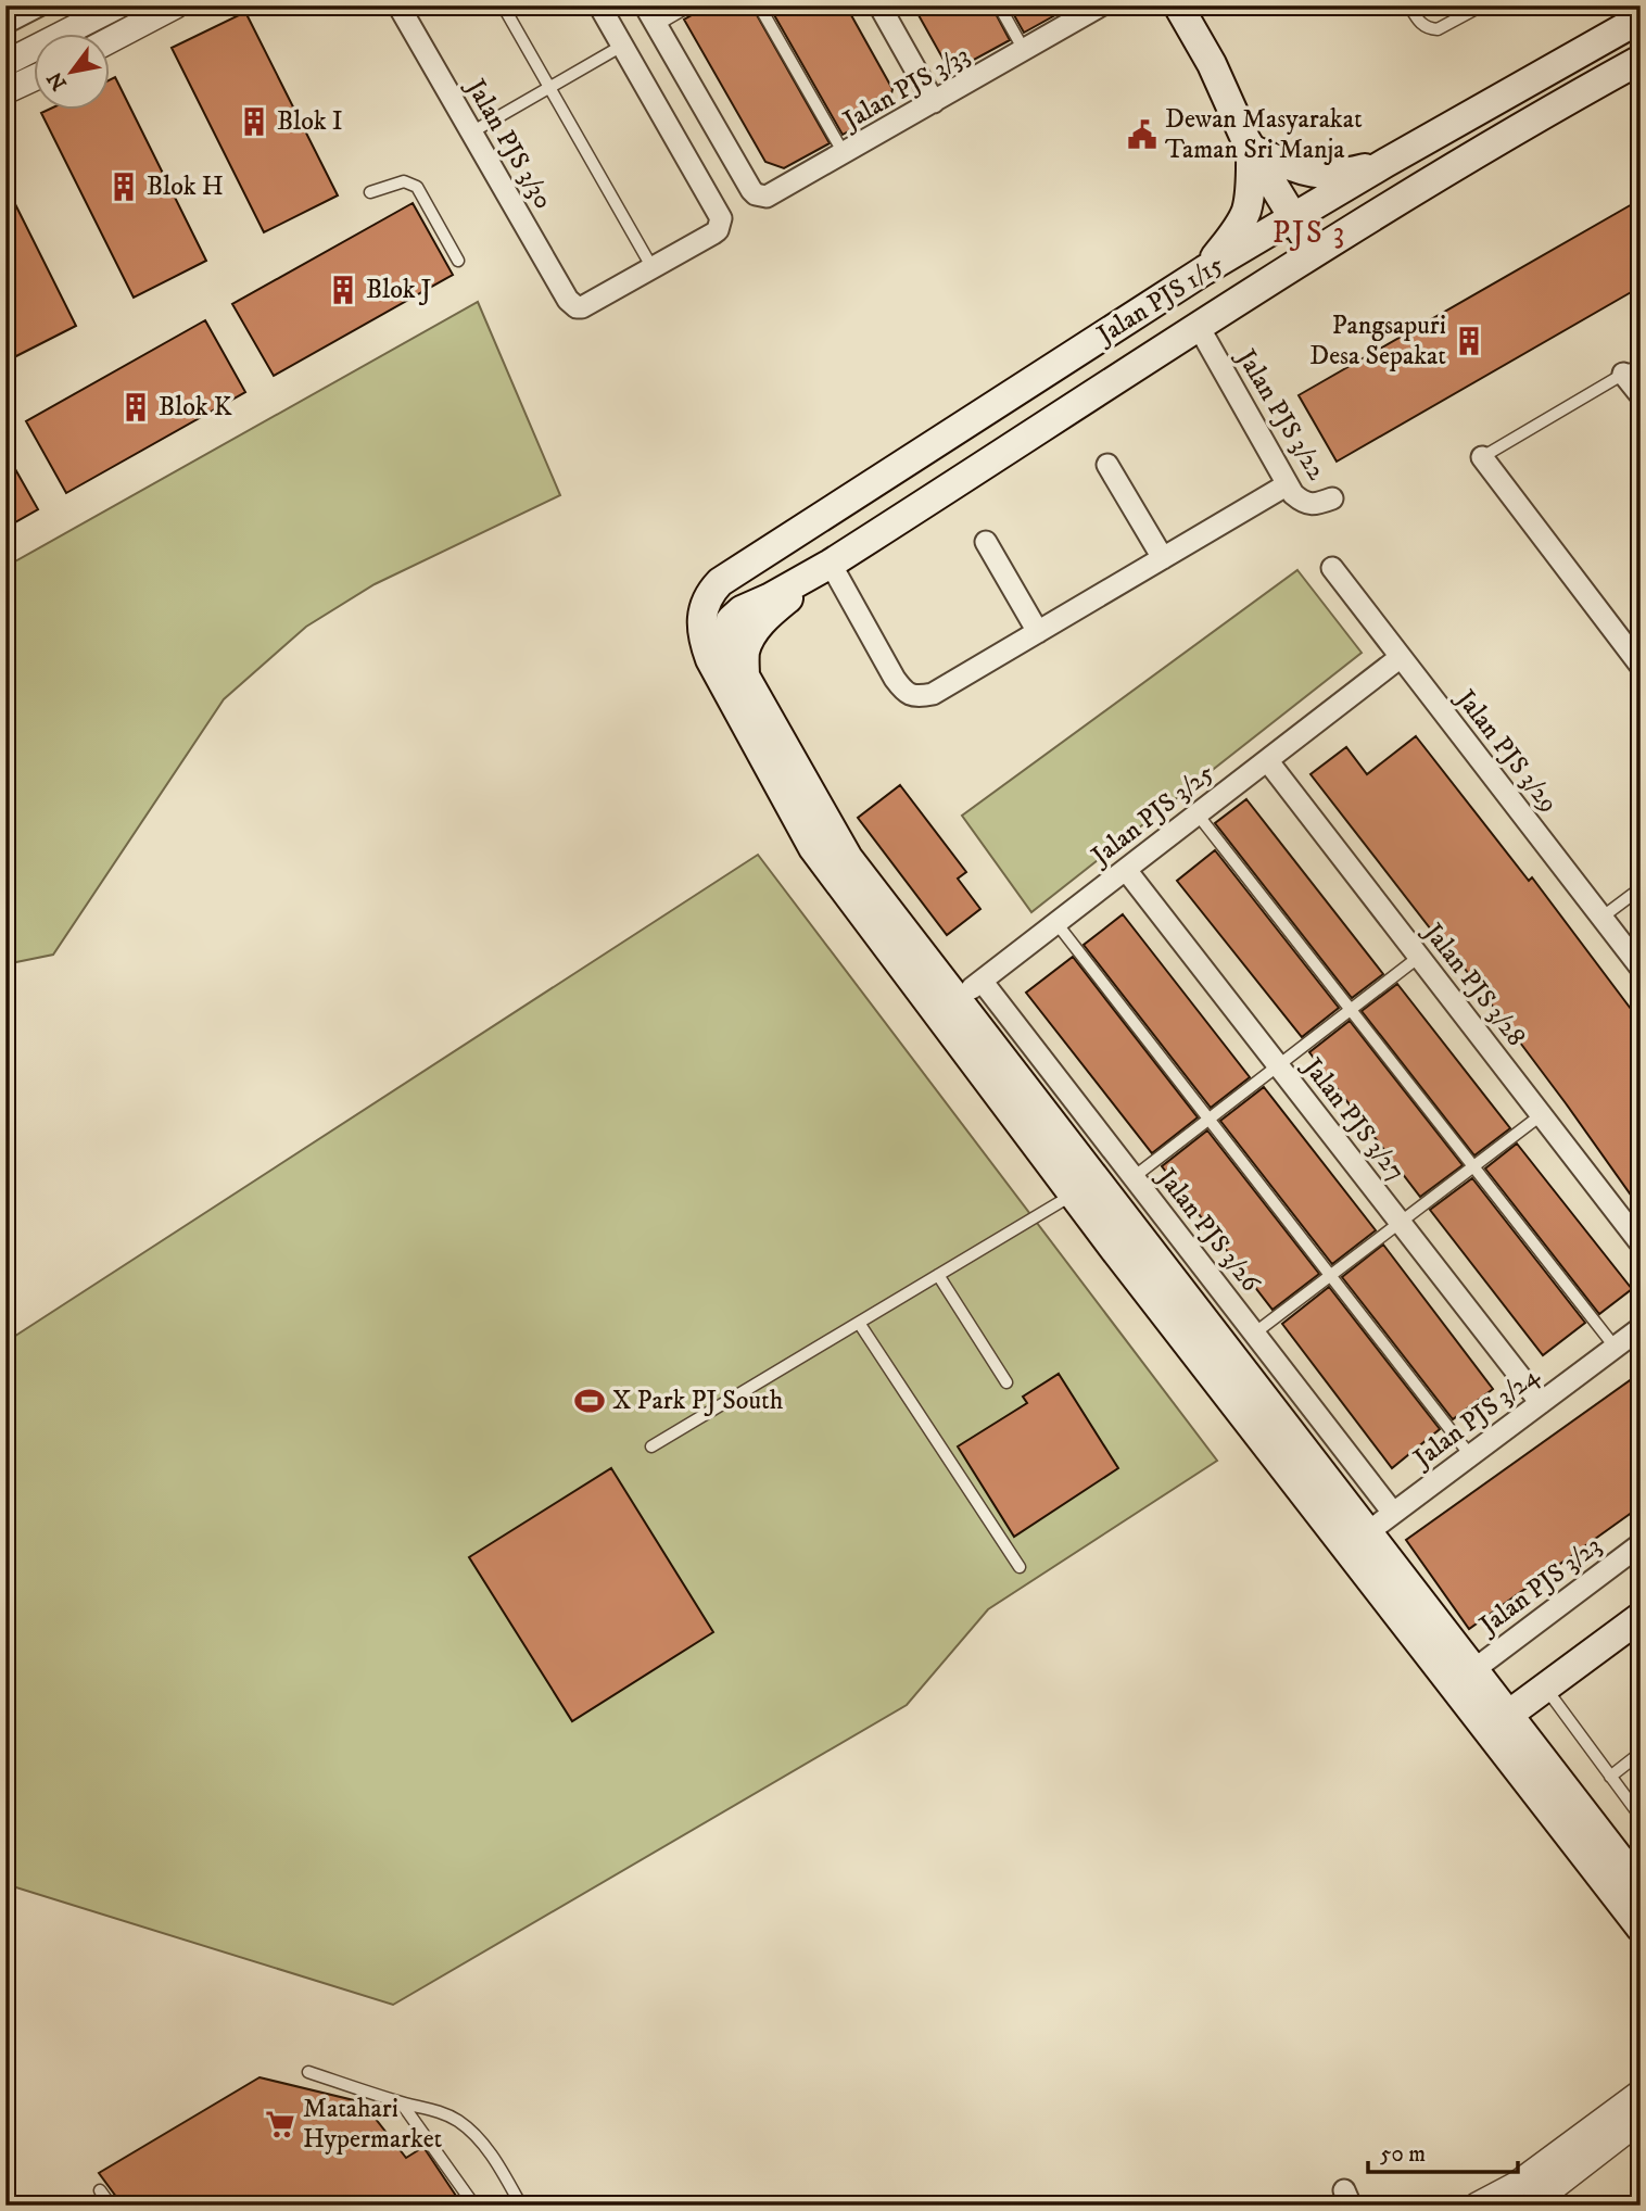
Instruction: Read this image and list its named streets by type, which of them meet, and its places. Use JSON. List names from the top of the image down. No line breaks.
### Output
{"streets":{"main road":["Jalan PJS 1/15"],"street":["Jalan PJS 3/33","Jalan PJS 3/30","Jalan PJS 3/22","Jalan PJS 3/29","Jalan PJS 3/25","Jalan PJS 3/28","Jalan PJS 3/27","Jalan PJS 3/26","Jalan PJS 3/24","Jalan PJS 3/23"]},"crossings":[["Jalan PJS 1/15","Jalan PJS 3/22"],["Jalan PJS 3/29","Jalan PJS 3/25"],["Jalan PJS 3/25","Jalan PJS 3/28"],["Jalan PJS 3/25","Jalan PJS 3/27"],["Jalan PJS 3/25","Jalan PJS 3/26"],["Jalan PJS 3/27","Jalan PJS 3/24"],["Jalan PJS 3/26","Jalan PJS 3/24"]],"districts":["PJS 3"],"places":{"building":["Blok I","Blok H","Blok J","Pangsapuri Desa Sepakat","Blok K"],"public building":["Dewan Masyarakat Taman Sri Manja"],"sports":["X Park PJ South"],"supermarket":["Matahari Hypermarket"]},"scale_bar":"50 m","north":"bottom left"}
